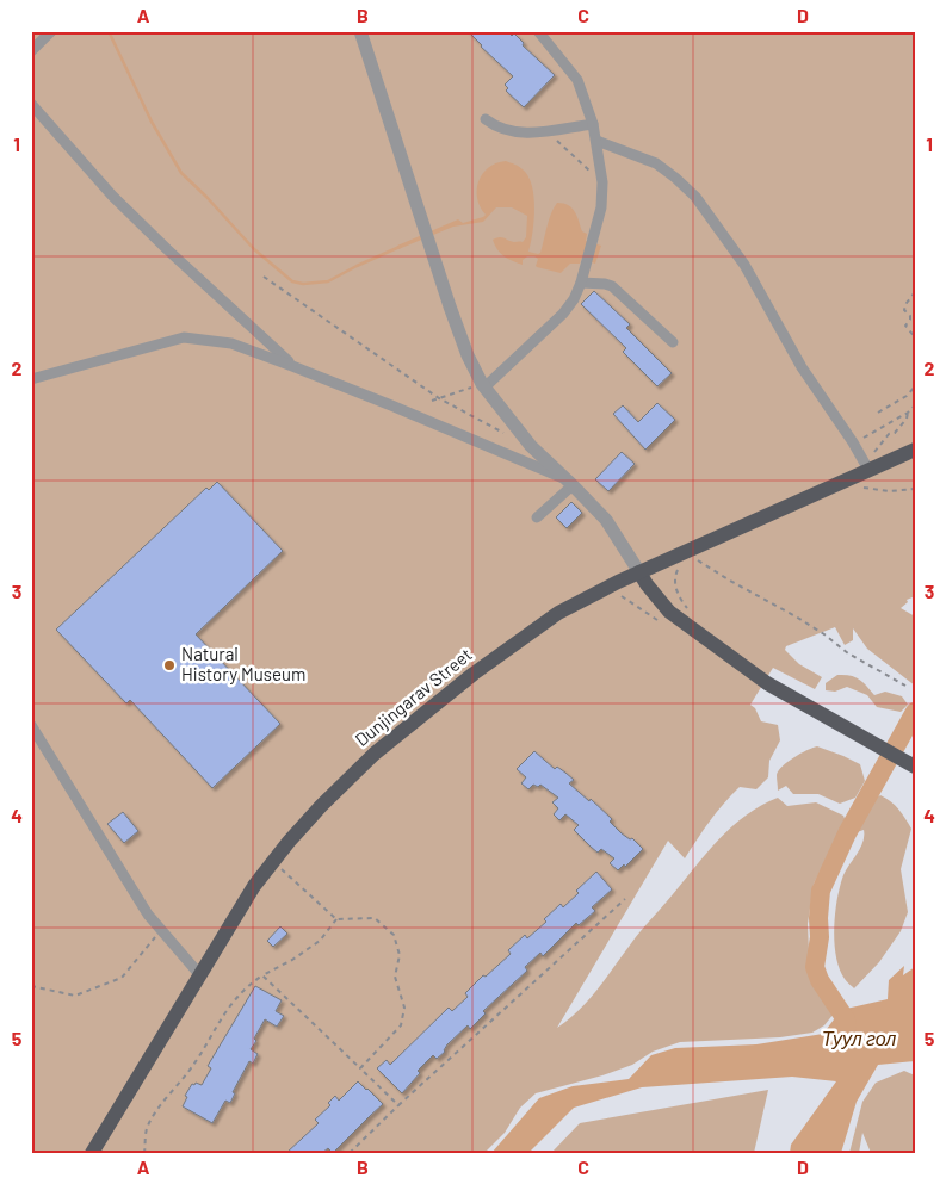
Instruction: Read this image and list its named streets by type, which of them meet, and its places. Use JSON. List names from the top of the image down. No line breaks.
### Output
{"streets":{"main road":["Dunjingarav Street"]},"water":["Туул гол"],"places":["Natural History Museum"],"grid":{"columns":["A","B","C","D"],"rows":["1","2","3","4","5"]}}
